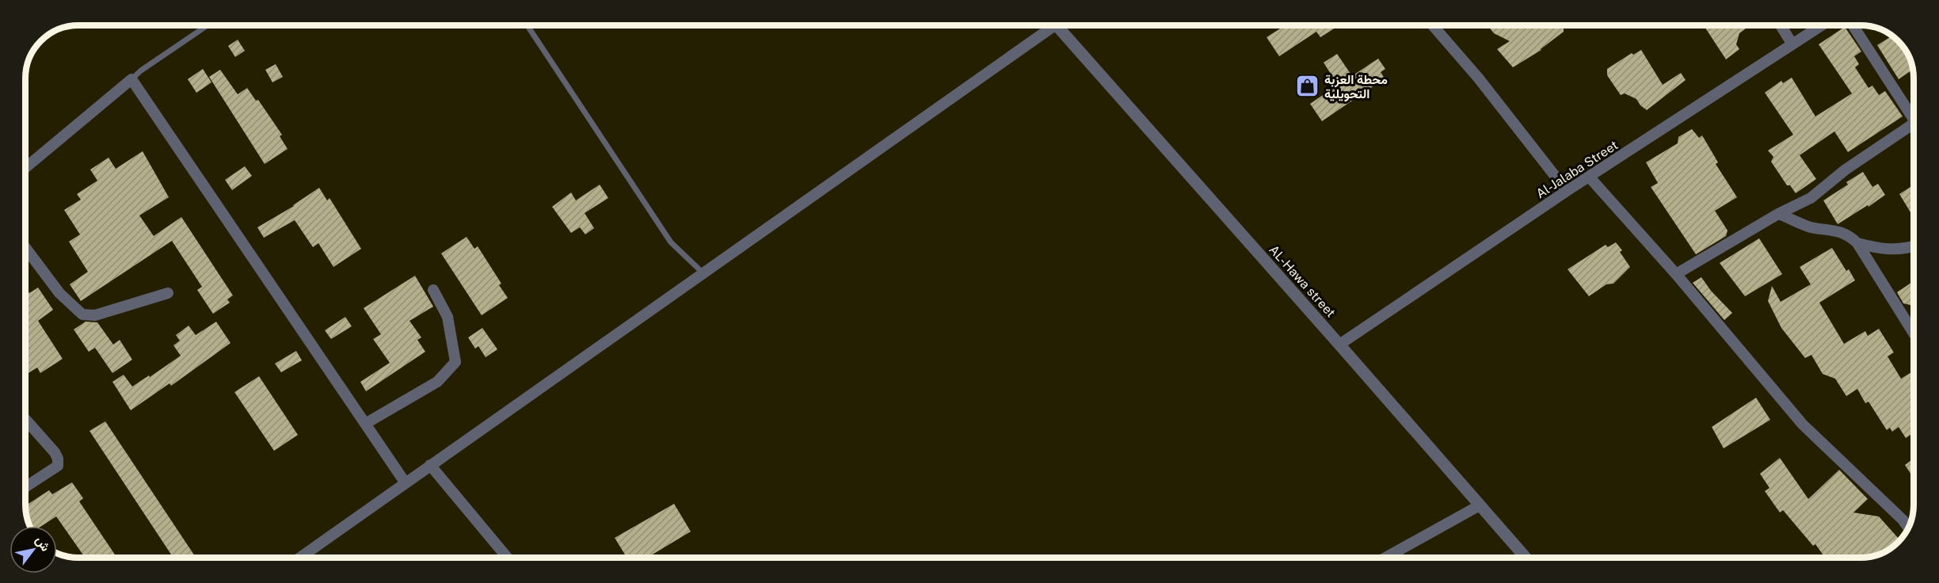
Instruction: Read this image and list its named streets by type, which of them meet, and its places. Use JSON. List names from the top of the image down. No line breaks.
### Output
{"streets":{"street":["Al-Jalaba Street","AL-Hawa street"]},"crossings":[["Al-Jalaba Street","AL-Hawa street"]],"places":{"shop":["محطة العزبة التحويلية"]},"north":"top right"}
